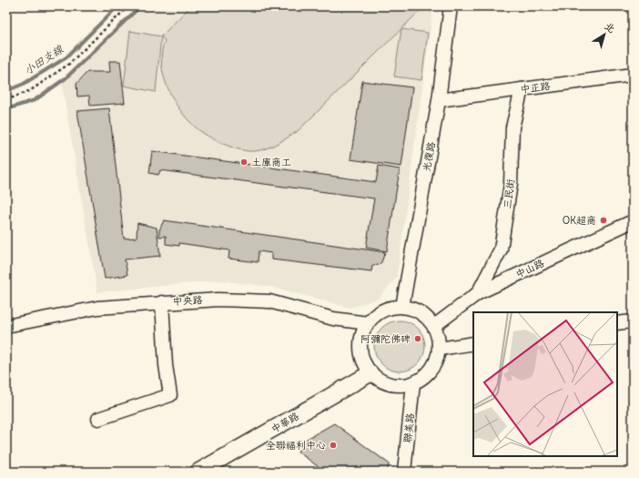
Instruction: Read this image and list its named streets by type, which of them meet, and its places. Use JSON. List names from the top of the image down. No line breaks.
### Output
{"streets":{"main road":["中華路"],"street":["中正路","光復路","三民街","中山路","中央路","聯美路"]},"crossings":[["中正路","光復路"],["中正路","三民街"],["光復路","中山路"],["光復路","中央路"],["光復路","中華路"],["光復路","聯美路"],["三民街","中山路"],["中山路","中央路"],["中山路","中華路"],["中山路","聯美路"],["中央路","中華路"],["中央路","聯美路"],["中華路","聯美路"]],"water":["小田支線"],"places":["土庫商工","OK超商","阿彌陀佛碑","全聯福利中心"],"north":"top right"}
